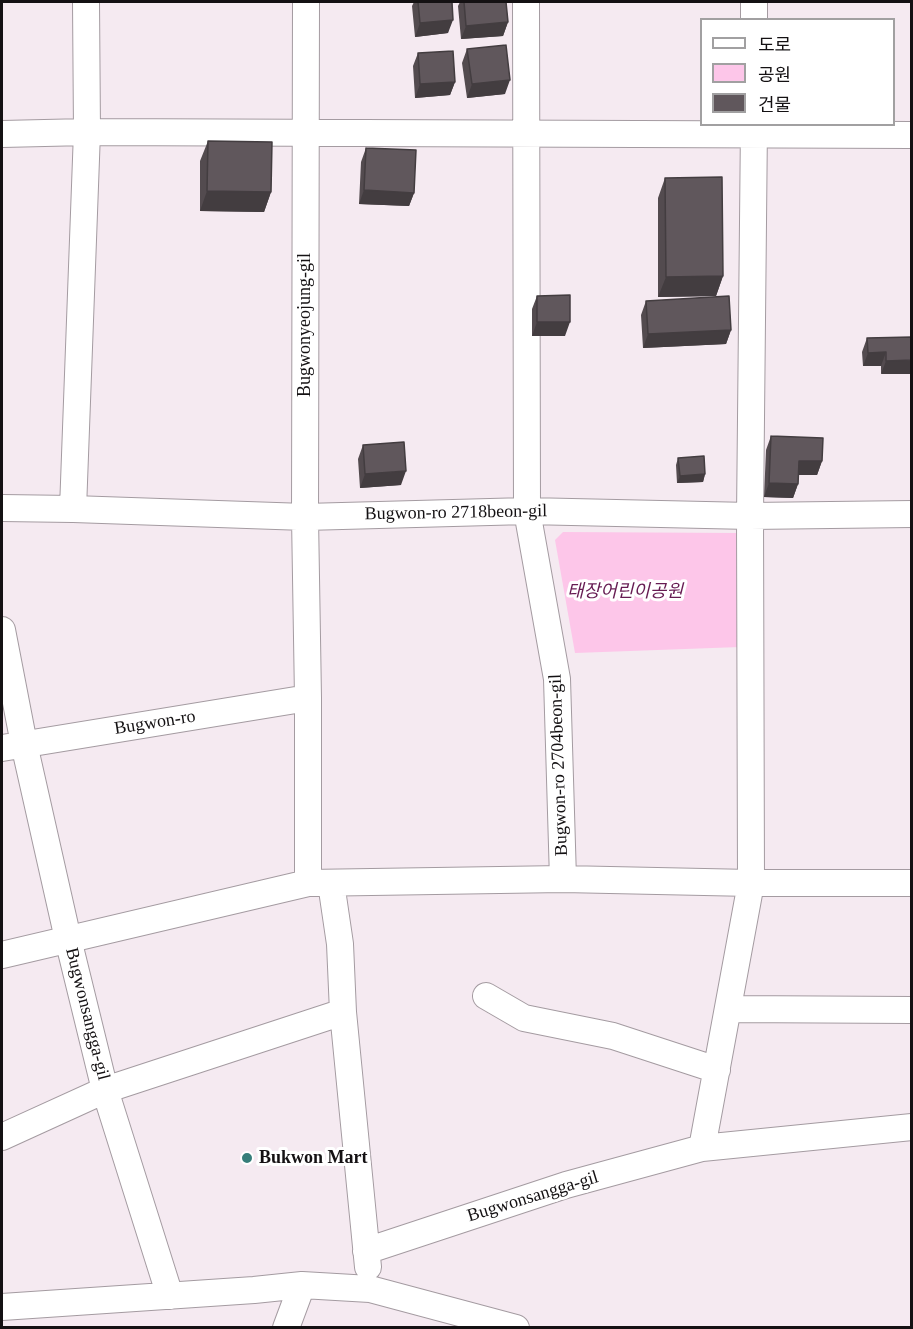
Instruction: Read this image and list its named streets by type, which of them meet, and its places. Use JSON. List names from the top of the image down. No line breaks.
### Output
{"streets":{"street":["Bugwonyeojung-gil","Bugwon-ro 2718beon-gil","Bugwon-ro","Bugwon-ro 2704beon-gil","Bugwonsangga-gil"]},"crossings":[["Bugwonyeojung-gil","Bugwon-ro 2718beon-gil"],["Bugwon-ro 2718beon-gil","Bugwon-ro 2704beon-gil"],["Bugwon-ro 2704beon-gil","Bugwonsangga-gil"]],"parks":["태장어린이공원"],"places":["Bukwon Mart"],"legend":["도로","공원","건물"]}
